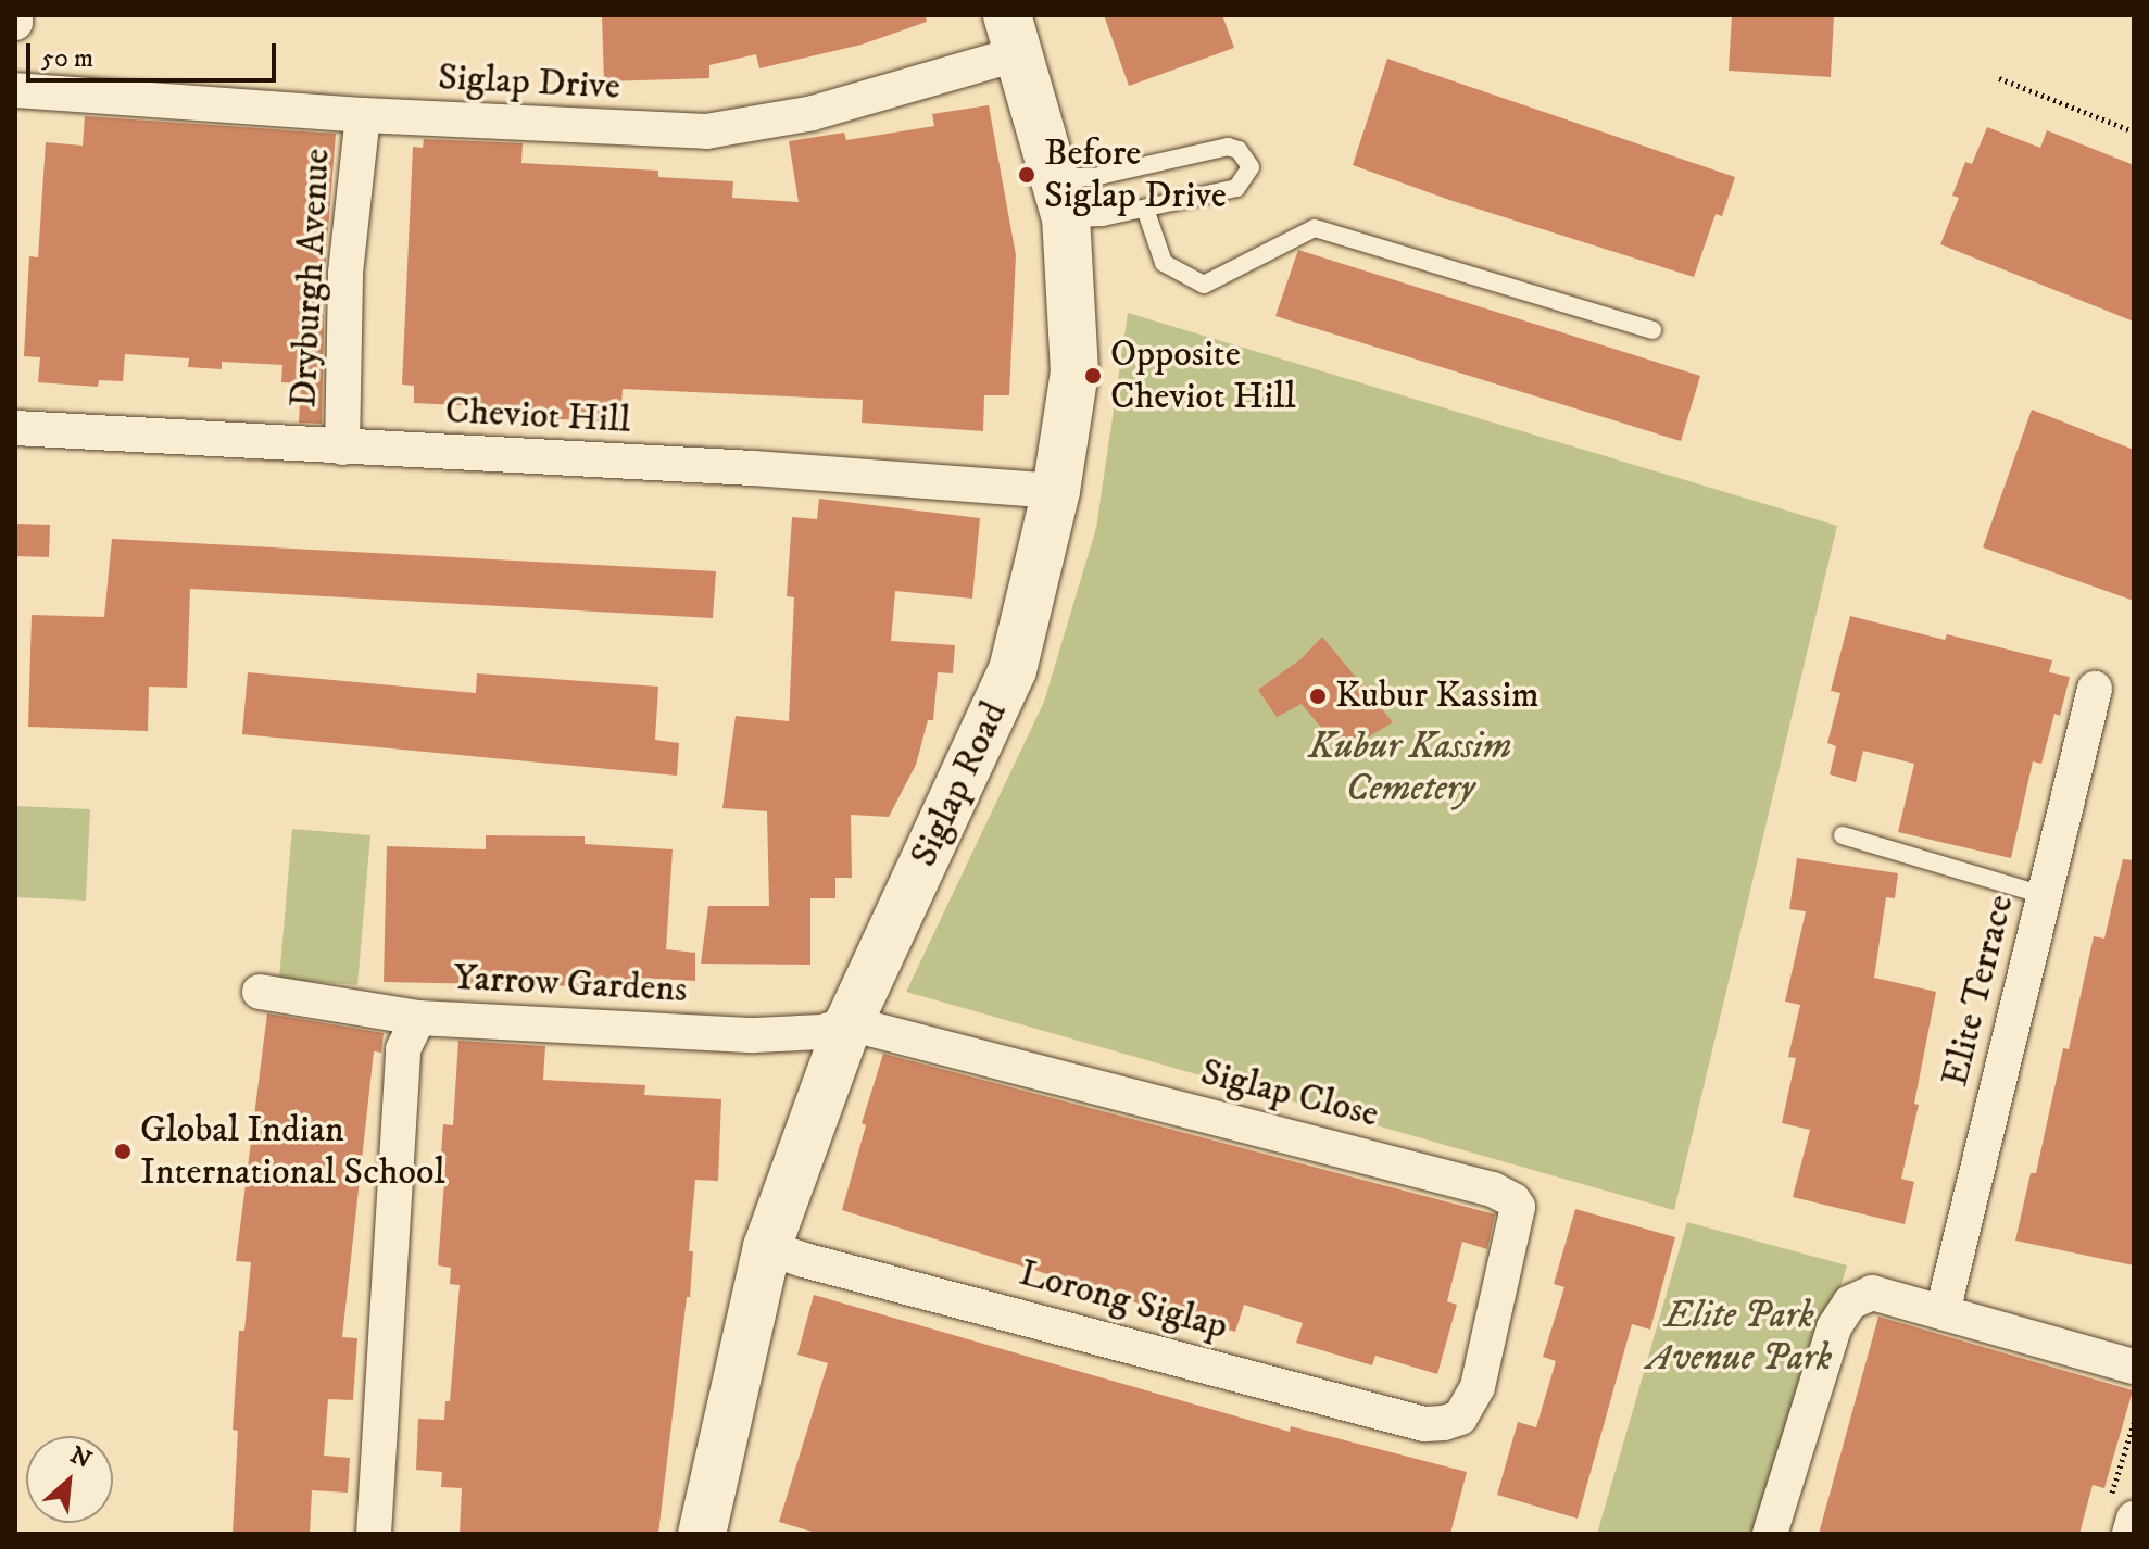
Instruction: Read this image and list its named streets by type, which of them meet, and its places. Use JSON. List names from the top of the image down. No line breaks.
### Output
{"streets":{"main road":["Siglap Road"],"street":["Siglap Drive","Dryburgh Avenue","Cheviot Hill","Yarrow Gardens","Elite Terrace","Siglap Close","Lorong Siglap"]},"crossings":[["Siglap Drive","Dryburgh Avenue"],["Siglap Drive","Siglap Road"],["Dryburgh Avenue","Cheviot Hill"],["Cheviot Hill","Siglap Road"],["Siglap Road","Yarrow Gardens"],["Siglap Road","Siglap Close"],["Siglap Road","Lorong Siglap"],["Yarrow Gardens","Siglap Close"],["Siglap Close","Lorong Siglap"]],"parks":["Kubur Kassim Cemetery","Elite Park Avenue Park"],"places":["Before Siglap Drive","Opposite Cheviot Hill","Kubur Kassim","Global Indian International School"],"scale_bar":"50 m","north":"top right"}
